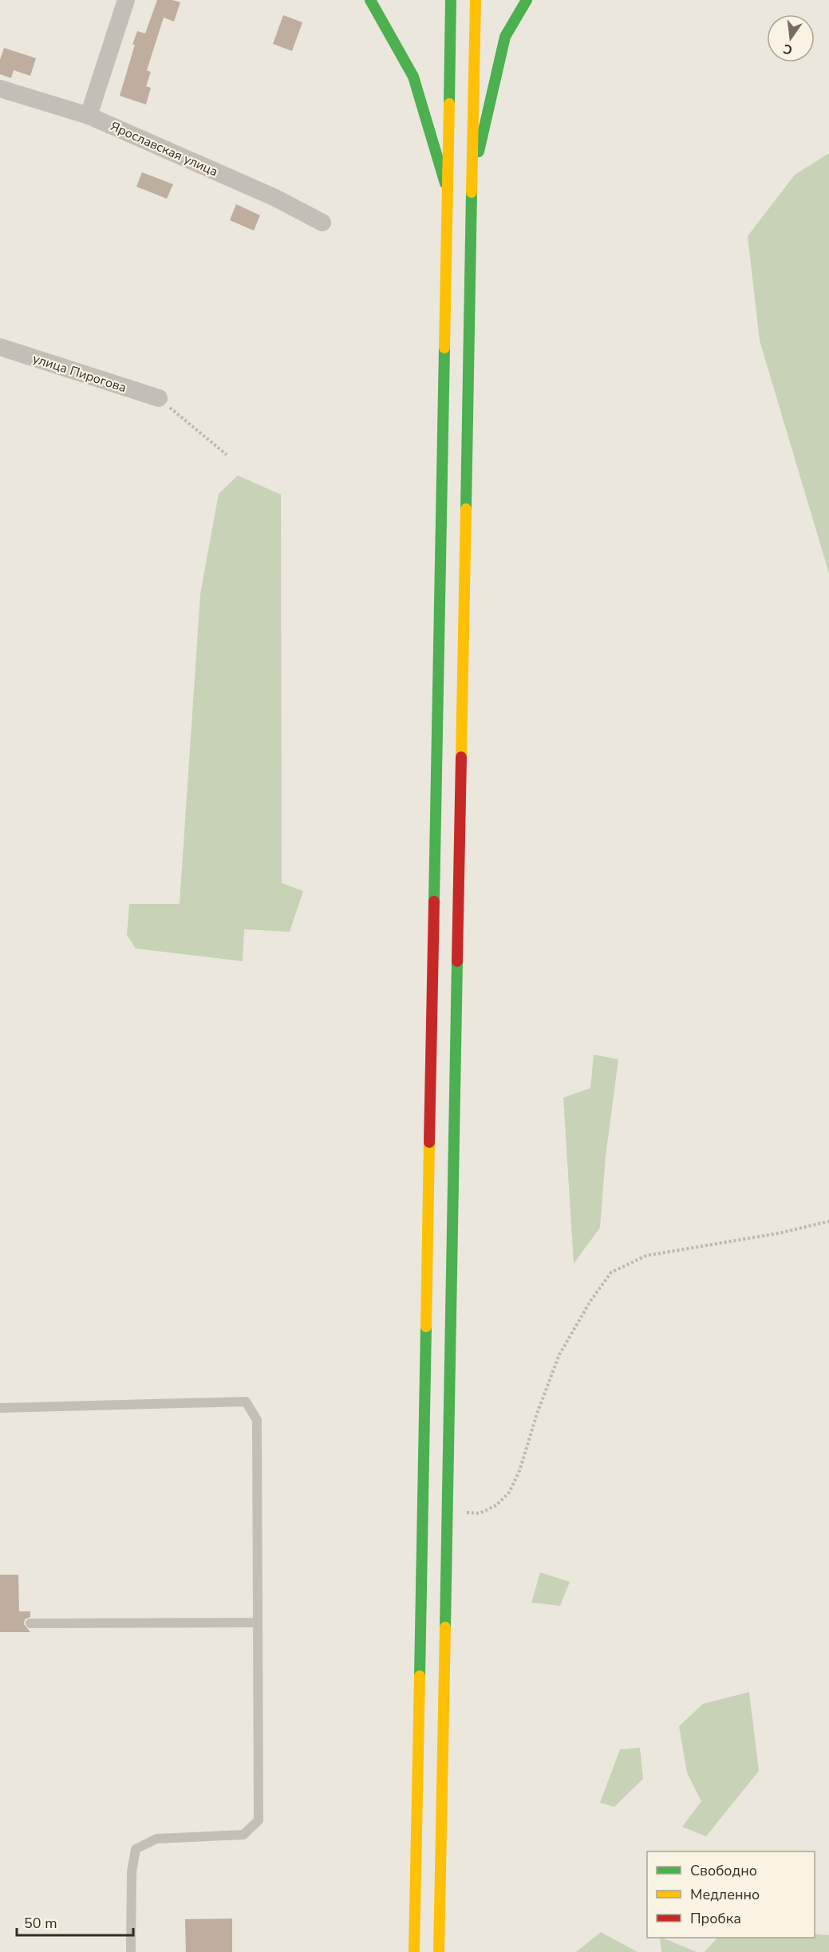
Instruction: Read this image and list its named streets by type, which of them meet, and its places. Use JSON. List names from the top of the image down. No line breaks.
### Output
{"streets":{"street":["Ярославская улица","улица Пирогова"]},"legend":["Свободно","Медленно","Пробка"],"scale_bar":"50 m","north":"bottom"}
